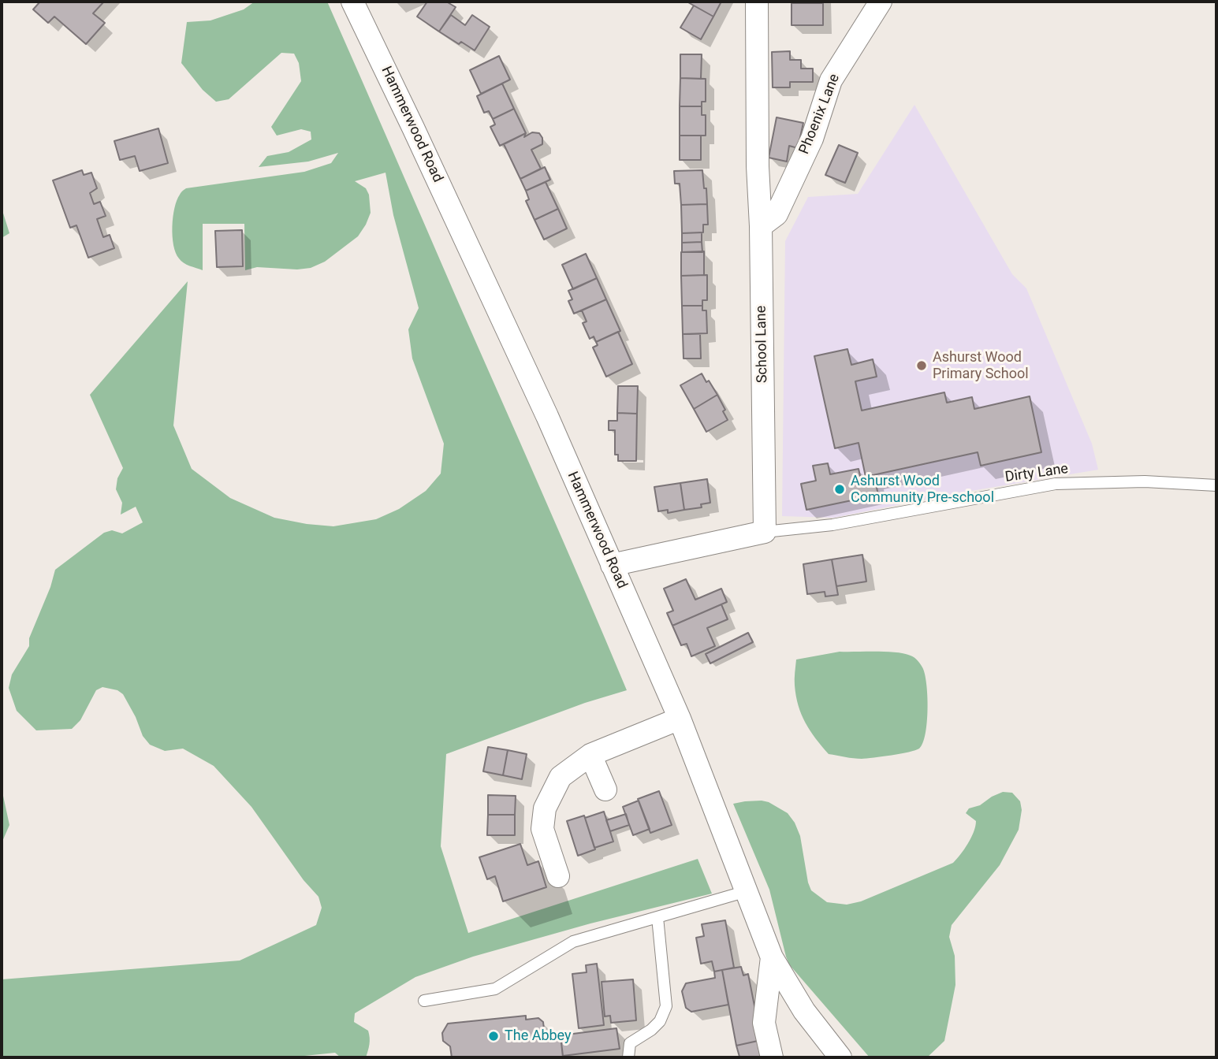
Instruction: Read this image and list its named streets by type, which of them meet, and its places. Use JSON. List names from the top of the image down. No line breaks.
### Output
{"streets":{"street":["Phoenix Lane","Hammerwood Road","School Lane"],"lane":["Dirty Lane"]},"crossings":[["Phoenix Lane","School Lane"],["School Lane","Dirty Lane"]],"places":["Ashurst Wood Primary School","Ashurst Wood Community Pre-school","The Abbey"]}
